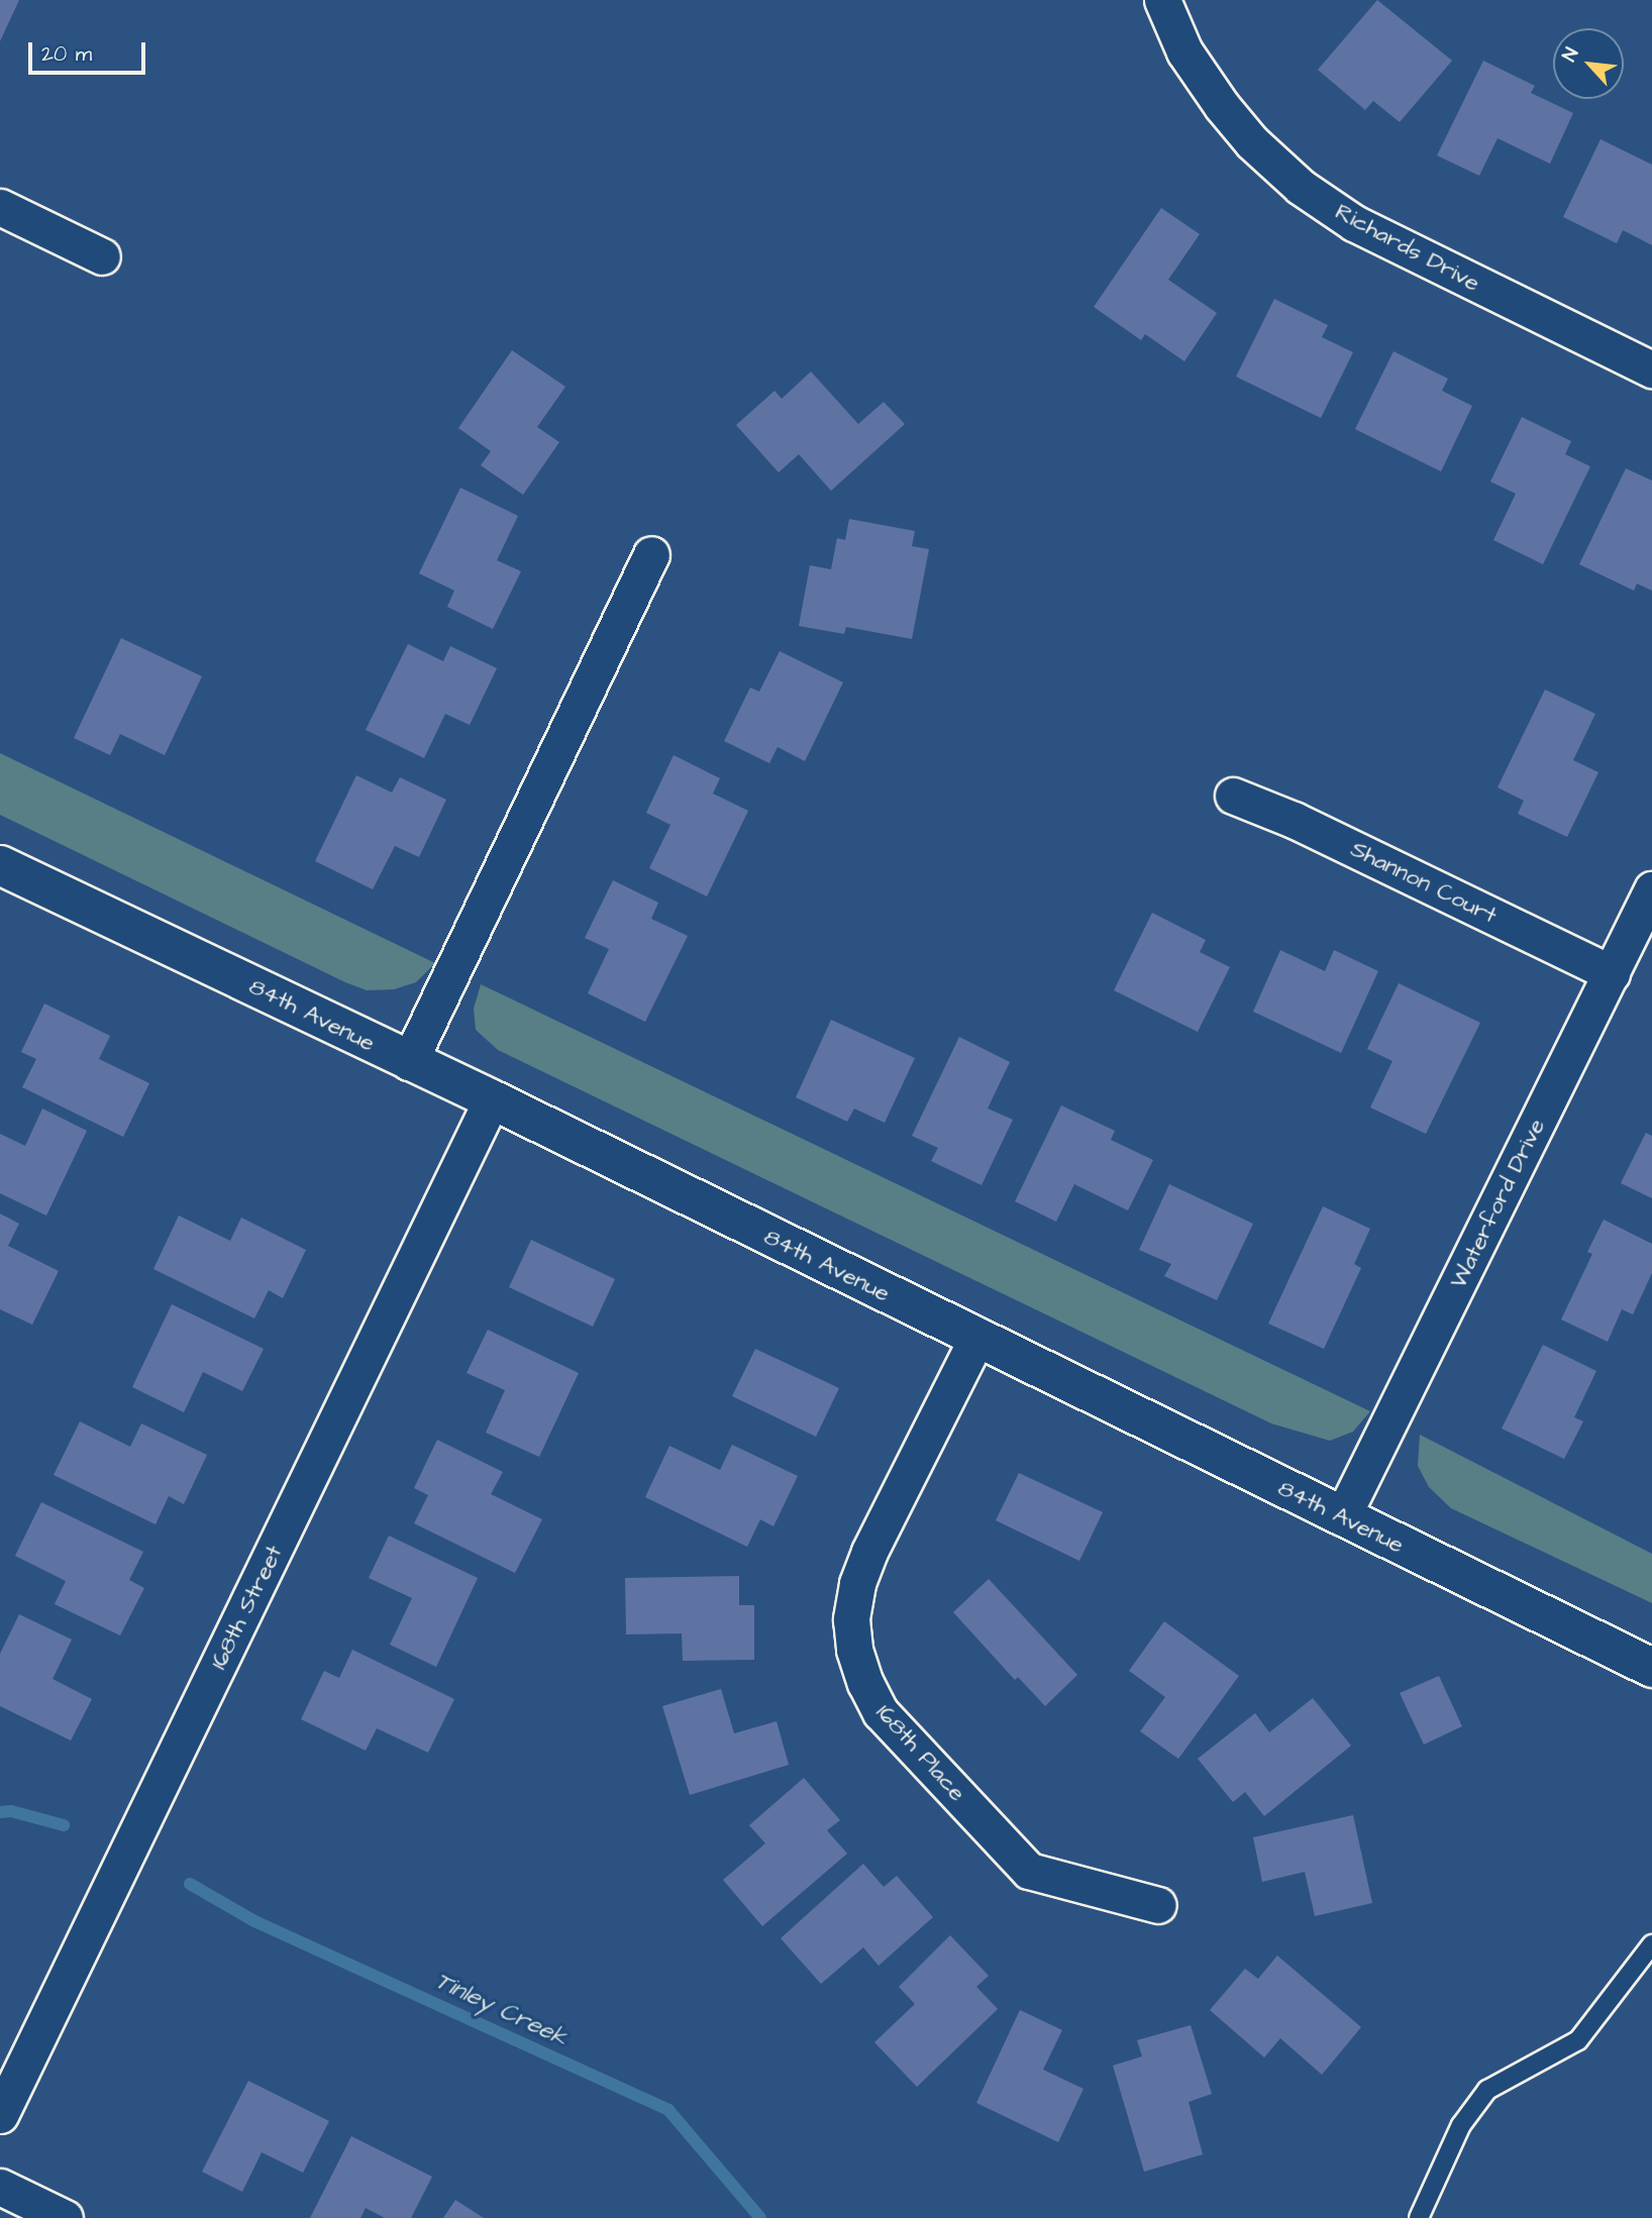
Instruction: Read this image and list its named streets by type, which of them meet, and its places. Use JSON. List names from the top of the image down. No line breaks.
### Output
{"streets":{"street":["Richards Drive","Shannon Court","84th Avenue","Waterford Drive","168th Street","168th Place"]},"crossings":[["Shannon Court","Waterford Drive"],["84th Avenue","Waterford Drive"],["84th Avenue","168th Street"],["84th Avenue","168th Place"]],"water":["Tinley Creek"],"scale_bar":"20 m","north":"top left"}
